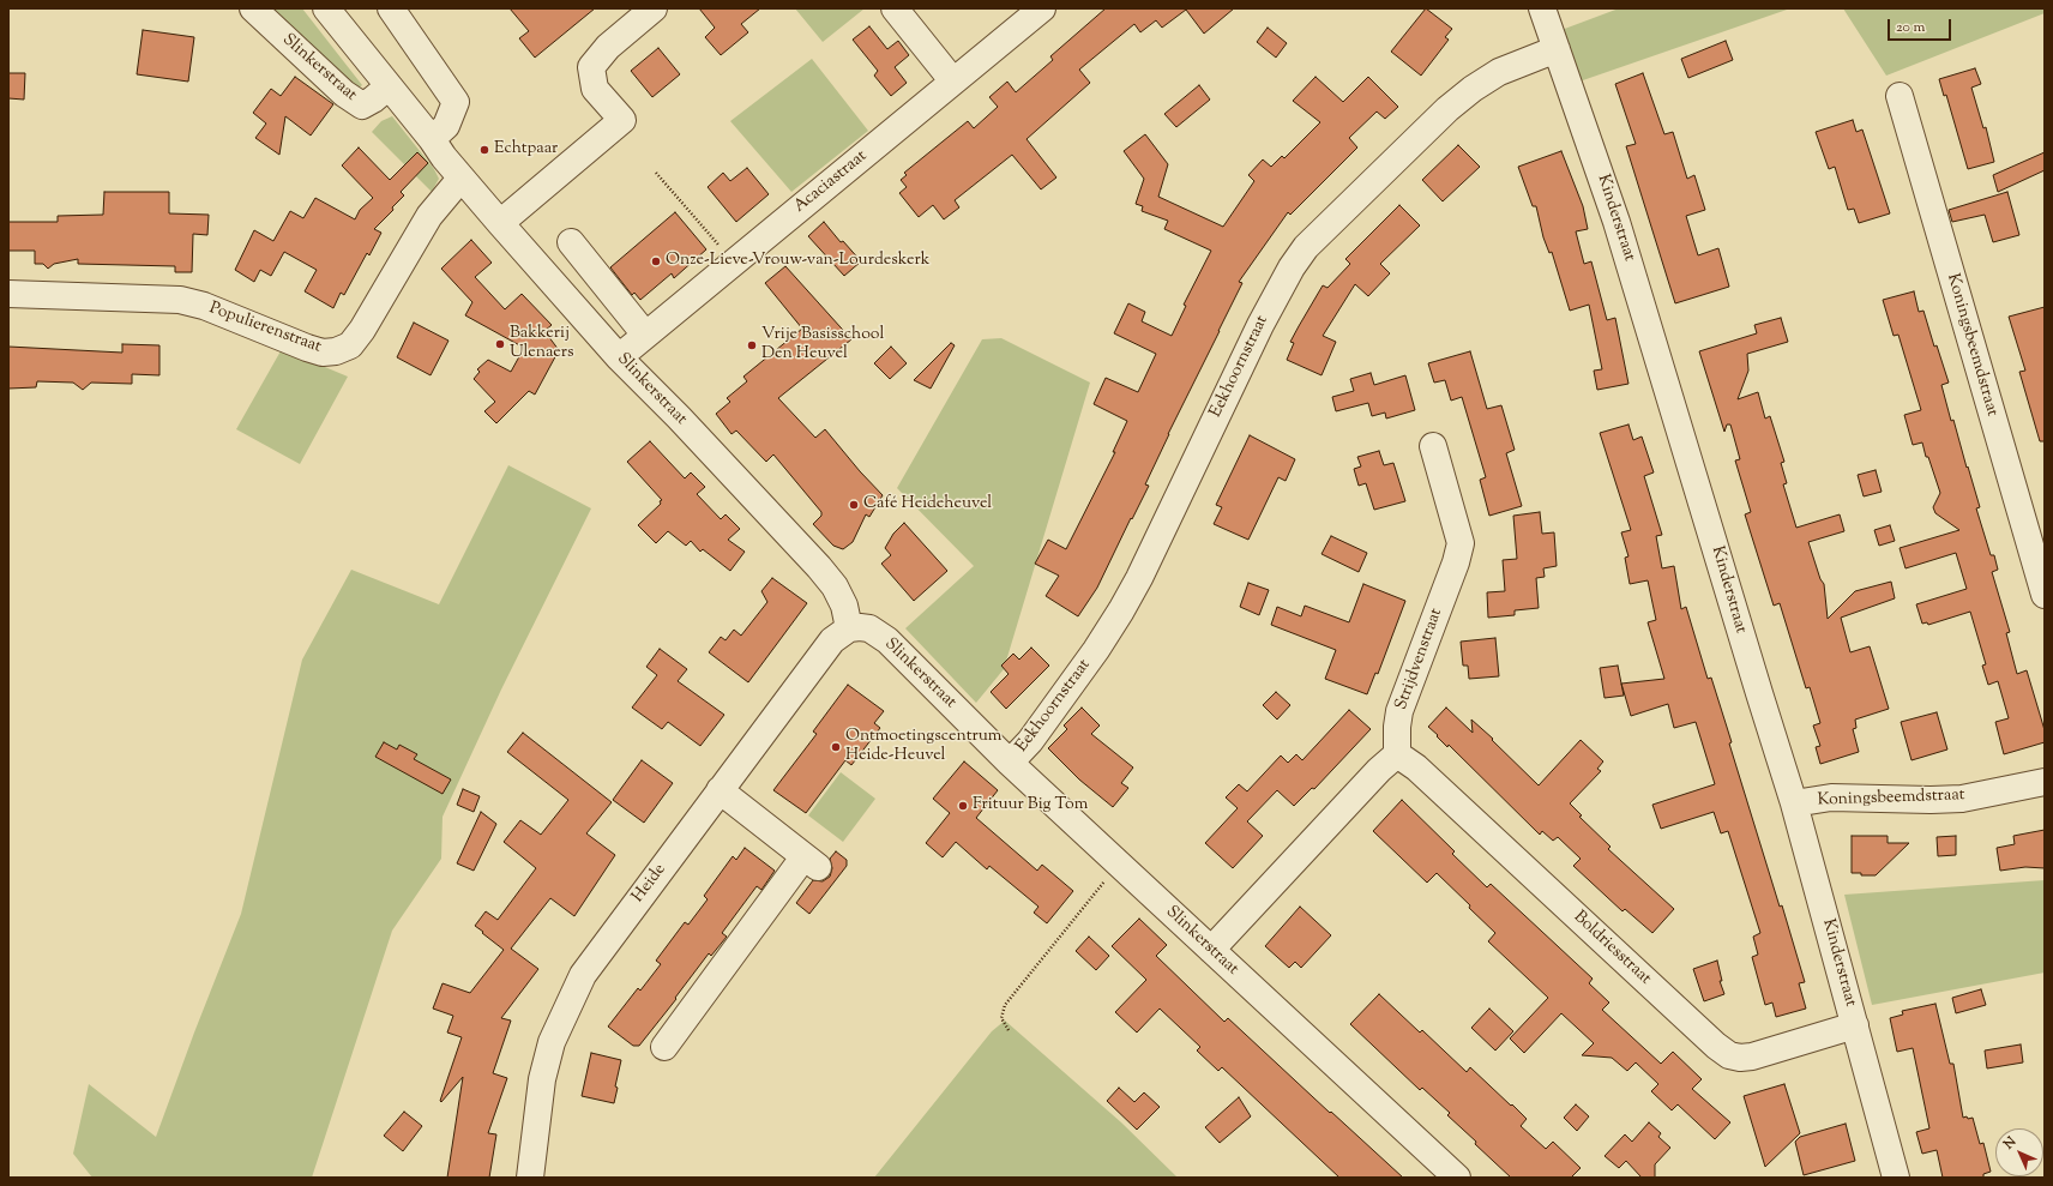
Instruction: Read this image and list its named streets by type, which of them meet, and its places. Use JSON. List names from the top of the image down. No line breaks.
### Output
{"streets":{"street":["Slinkerstraat","Acaciastraat","Kinderstraat","Populierenstraat","Koningsbeemdstraat","Eekhoornstraat","Strijdvenstraat","Heide","Boldriesstraat"]},"crossings":[["Slinkerstraat","Acaciastraat"],["Slinkerstraat","Populierenstraat"],["Slinkerstraat","Eekhoornstraat"],["Slinkerstraat","Heide"],["Kinderstraat","Koningsbeemdstraat"],["Kinderstraat","Eekhoornstraat"],["Kinderstraat","Boldriesstraat"],["Strijdvenstraat","Boldriesstraat"]],"places":["Echtpaar","Onze-Lieve-Vrouw-van-Lourdeskerk","Bakkerij Ulenaers","Vrije Basisschool Den Heuvel","Café Heideheuvel","Ontmoetingscentrum Heide-Heuvel","Frituur Big Tom"],"scale_bar":"20 m","north":"top left"}
